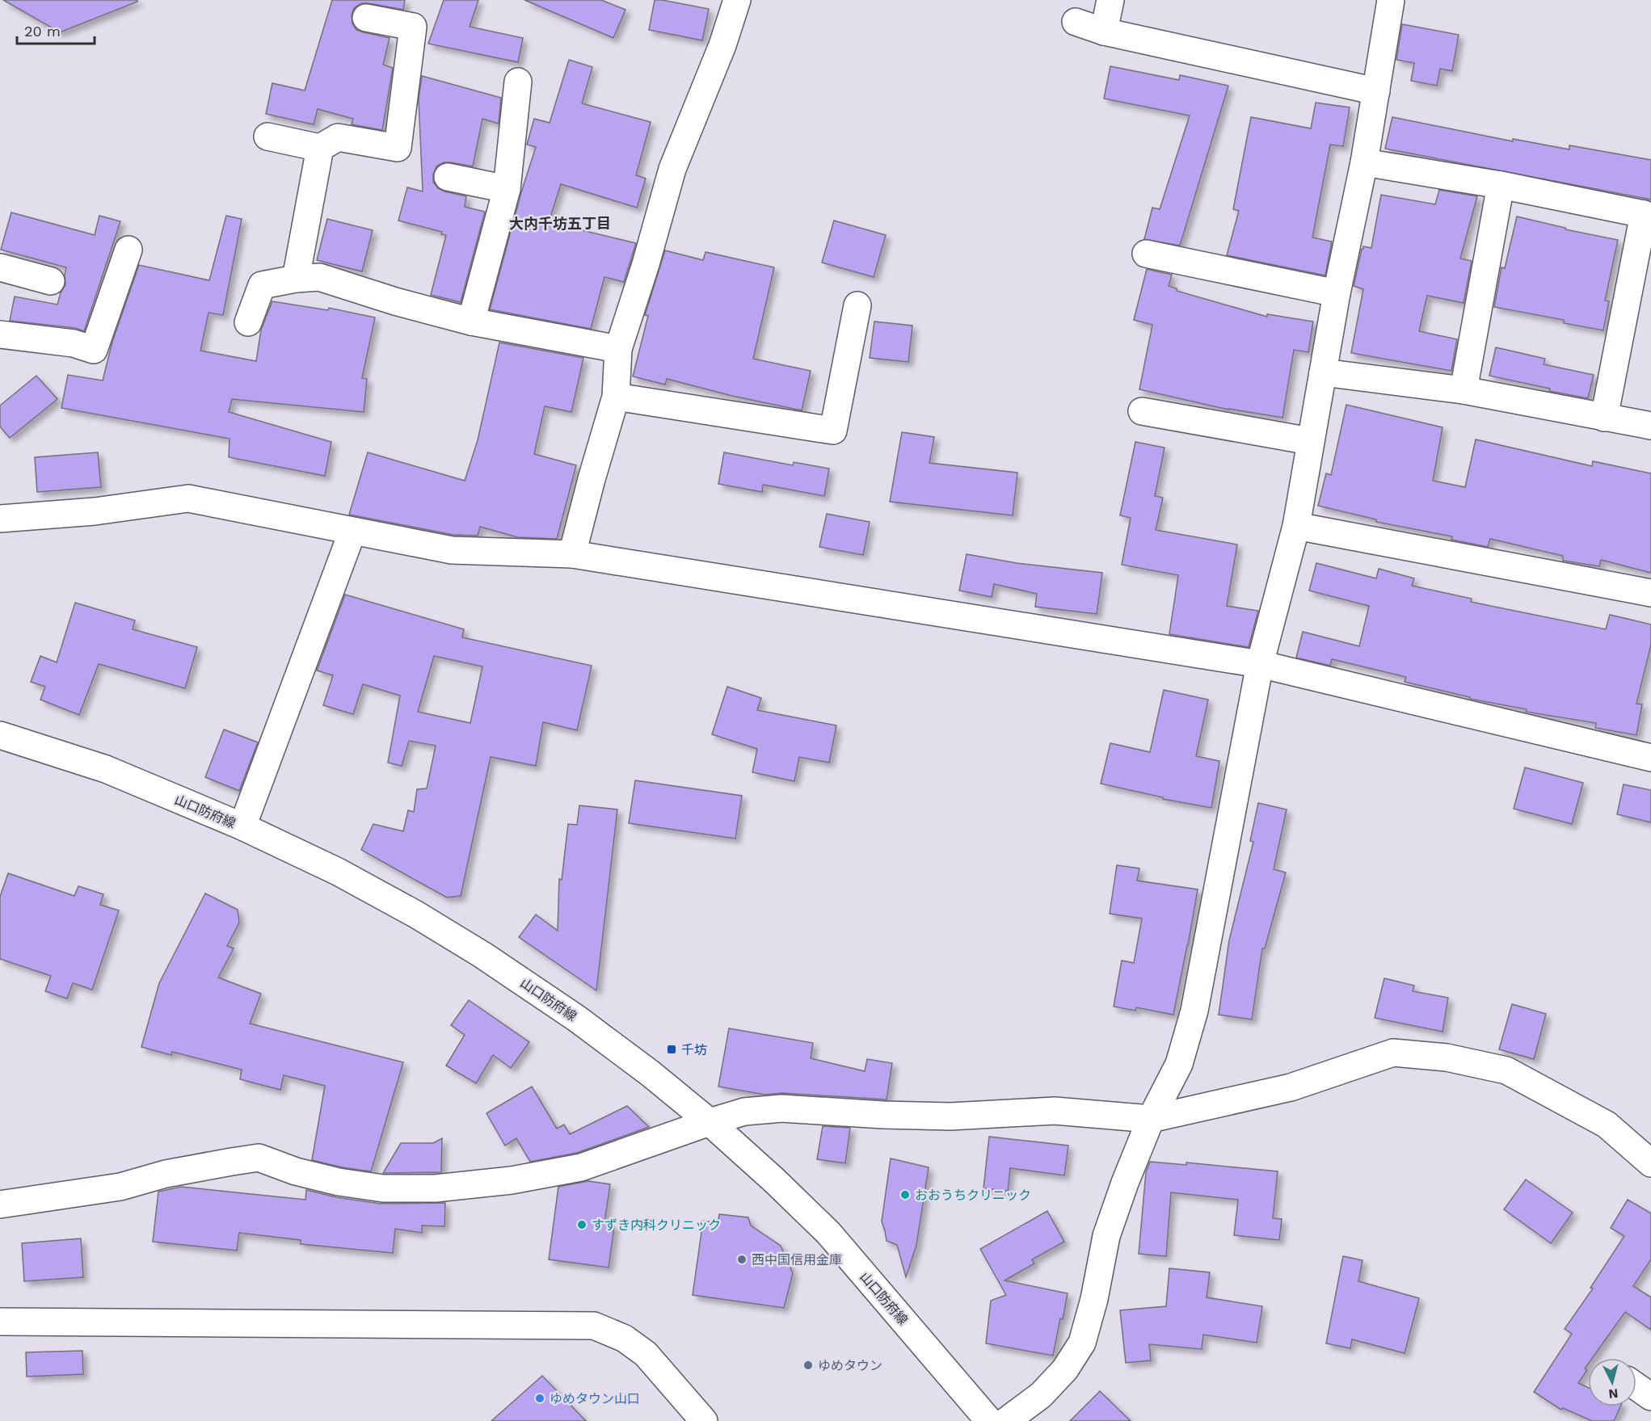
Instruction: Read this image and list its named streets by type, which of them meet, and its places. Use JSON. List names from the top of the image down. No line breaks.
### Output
{"streets":{"street":["山口防府線"]},"districts":["大内千坊五丁目"],"places":{"transit":["千坊"],"other":["おおうちクリニック","すずき内科クリニック","西中国信用金庫","ゆめタウン","ゆめタウン山口"]},"scale_bar":"20 m","north":"bottom"}
